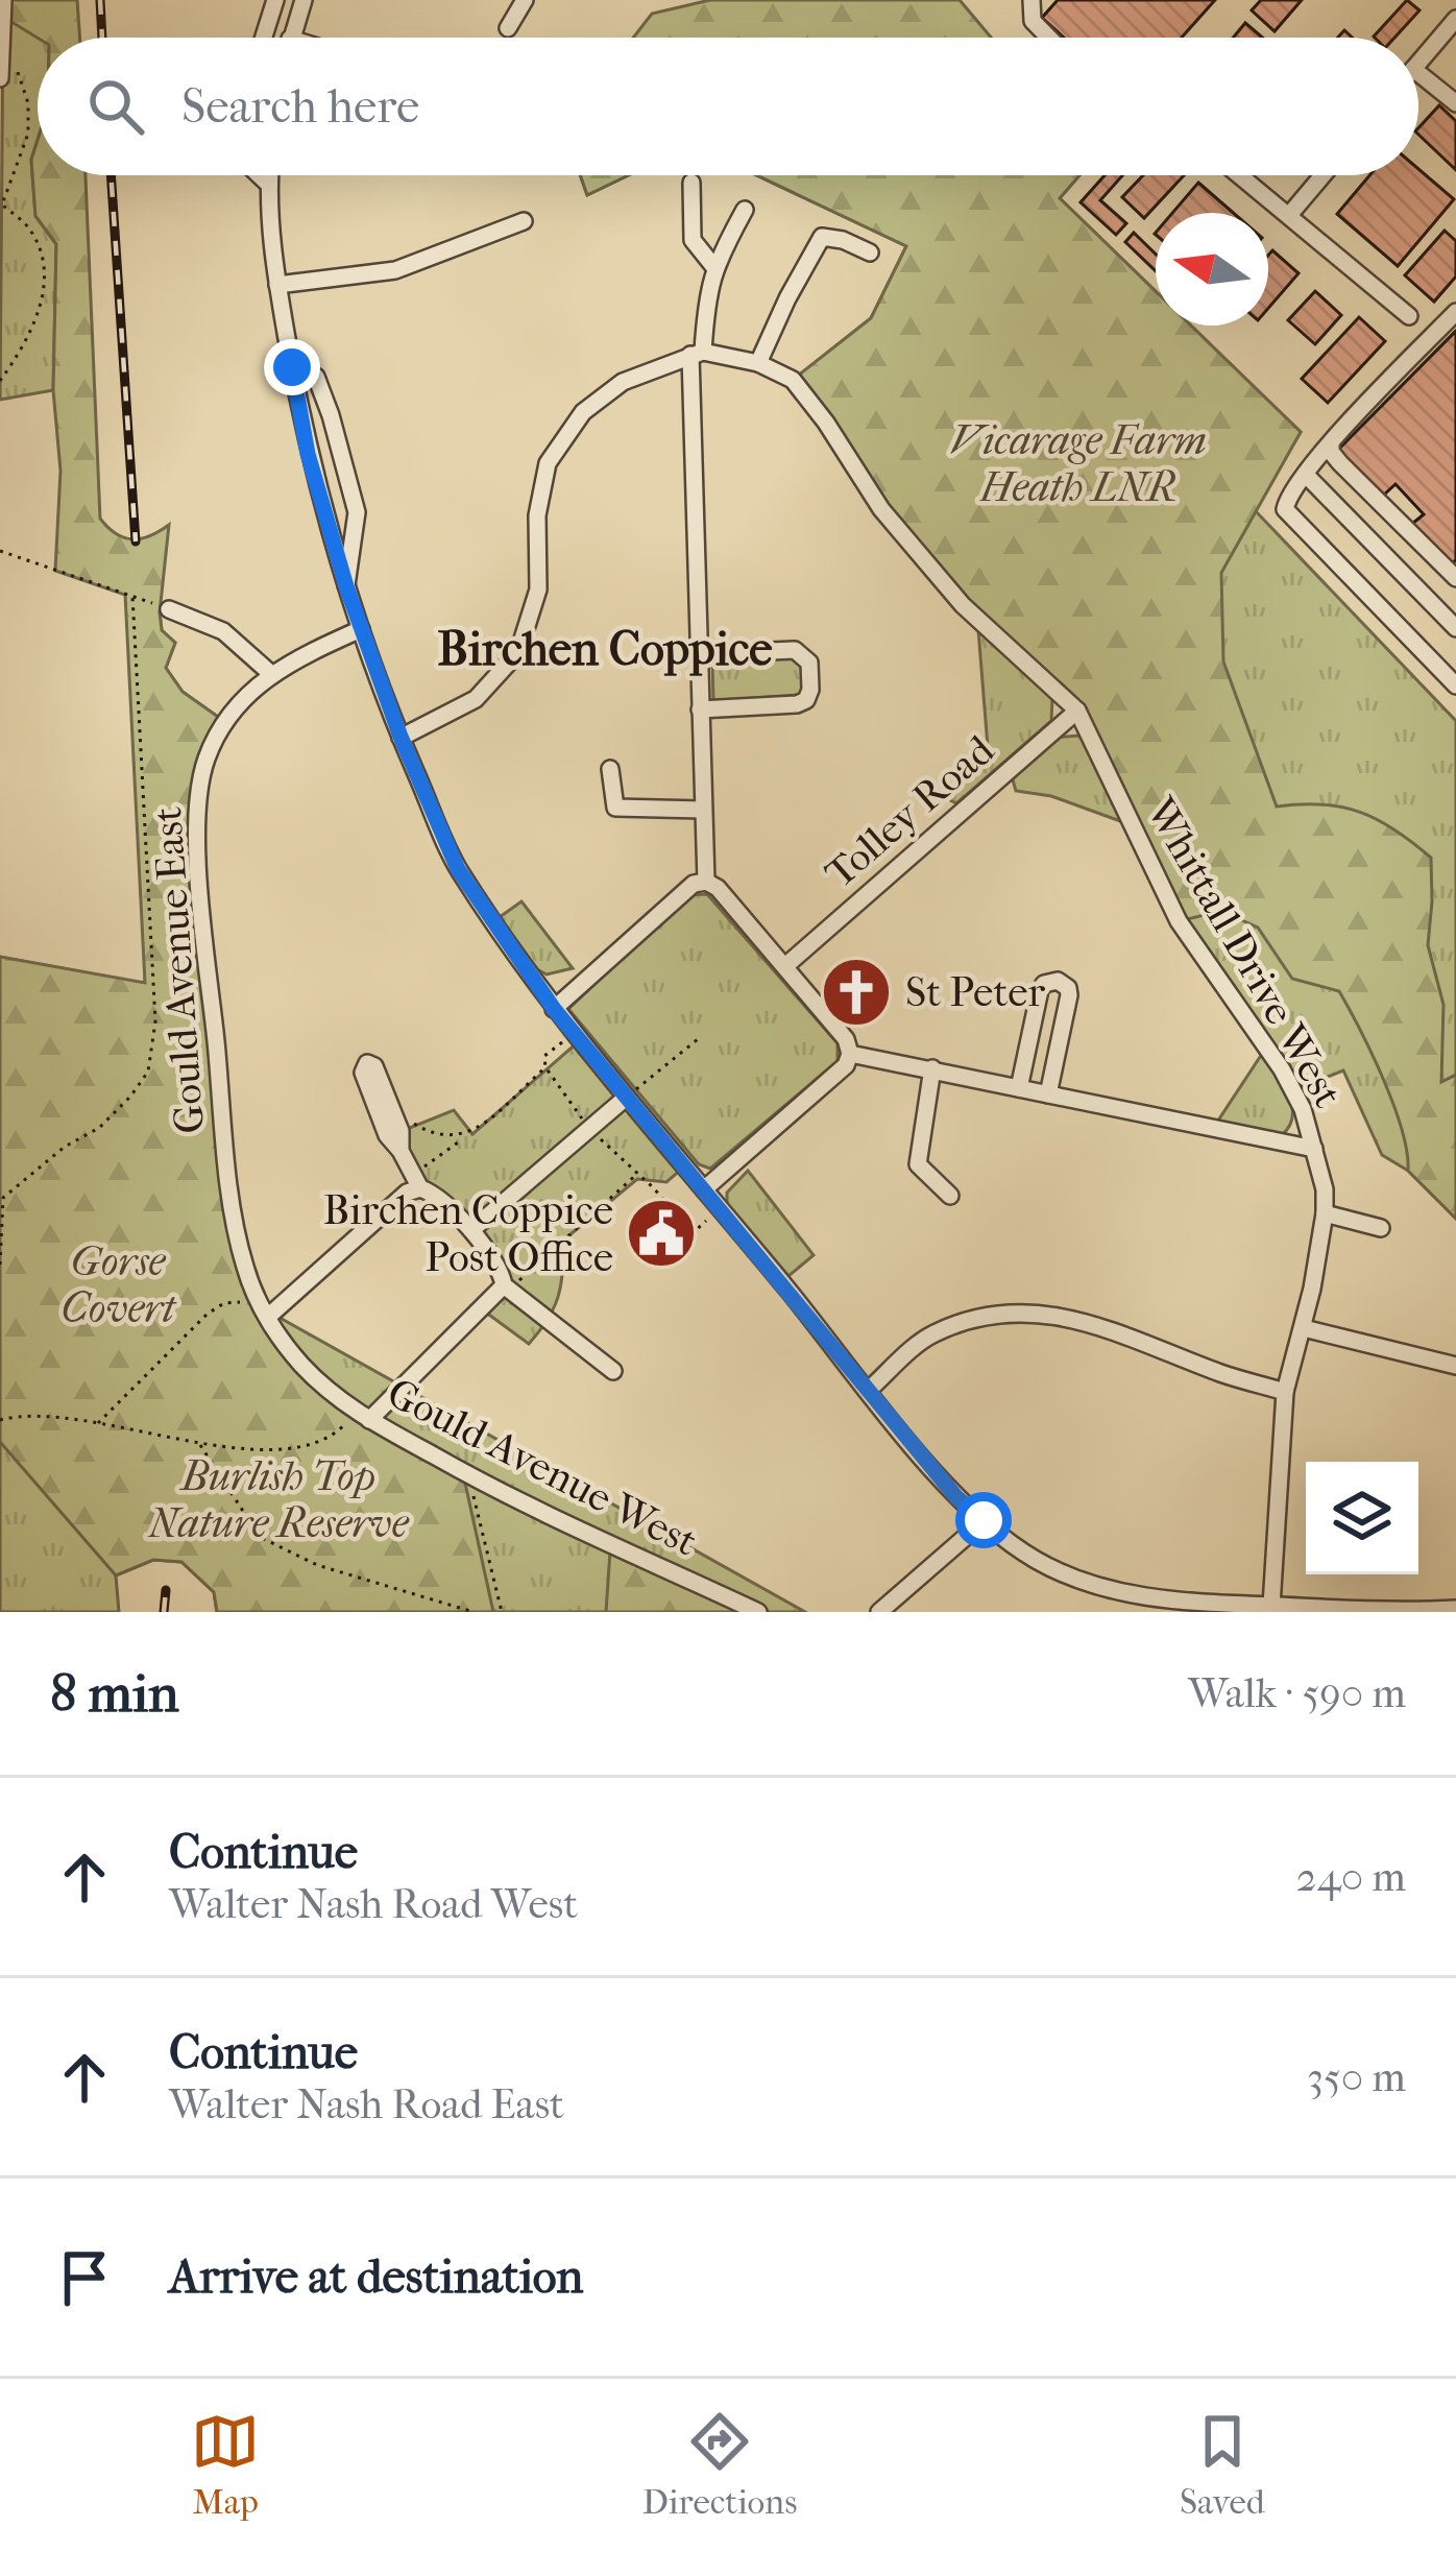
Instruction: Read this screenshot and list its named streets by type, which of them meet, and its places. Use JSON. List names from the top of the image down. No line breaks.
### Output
{"streets":{"street":["Tolley Road","Whittall Drive West","Gould Avenue East","Gould Avenue West"]},"crossings":[["Tolley Road","Whittall Drive West"],["Gould Avenue East","Gould Avenue West"]],"districts":["Birchen Coppice"],"parks":["Vicarage Farm Heath LNR","Gorse Covert","Burlish Top Nature Reserve"],"places":{"church":["St Peter"],"public building":["Birchen Coppice Post Office"]},"north":"left","page":{"search":"Search here","heading":["8 min","Walk · 590 m"],"list":[["Continue","Walter Nash Road West","240 m"],["Continue","Walter Nash Road East","350 m"],"Arrive at destination"],"nav":["Map","Directions","Saved"]}}
